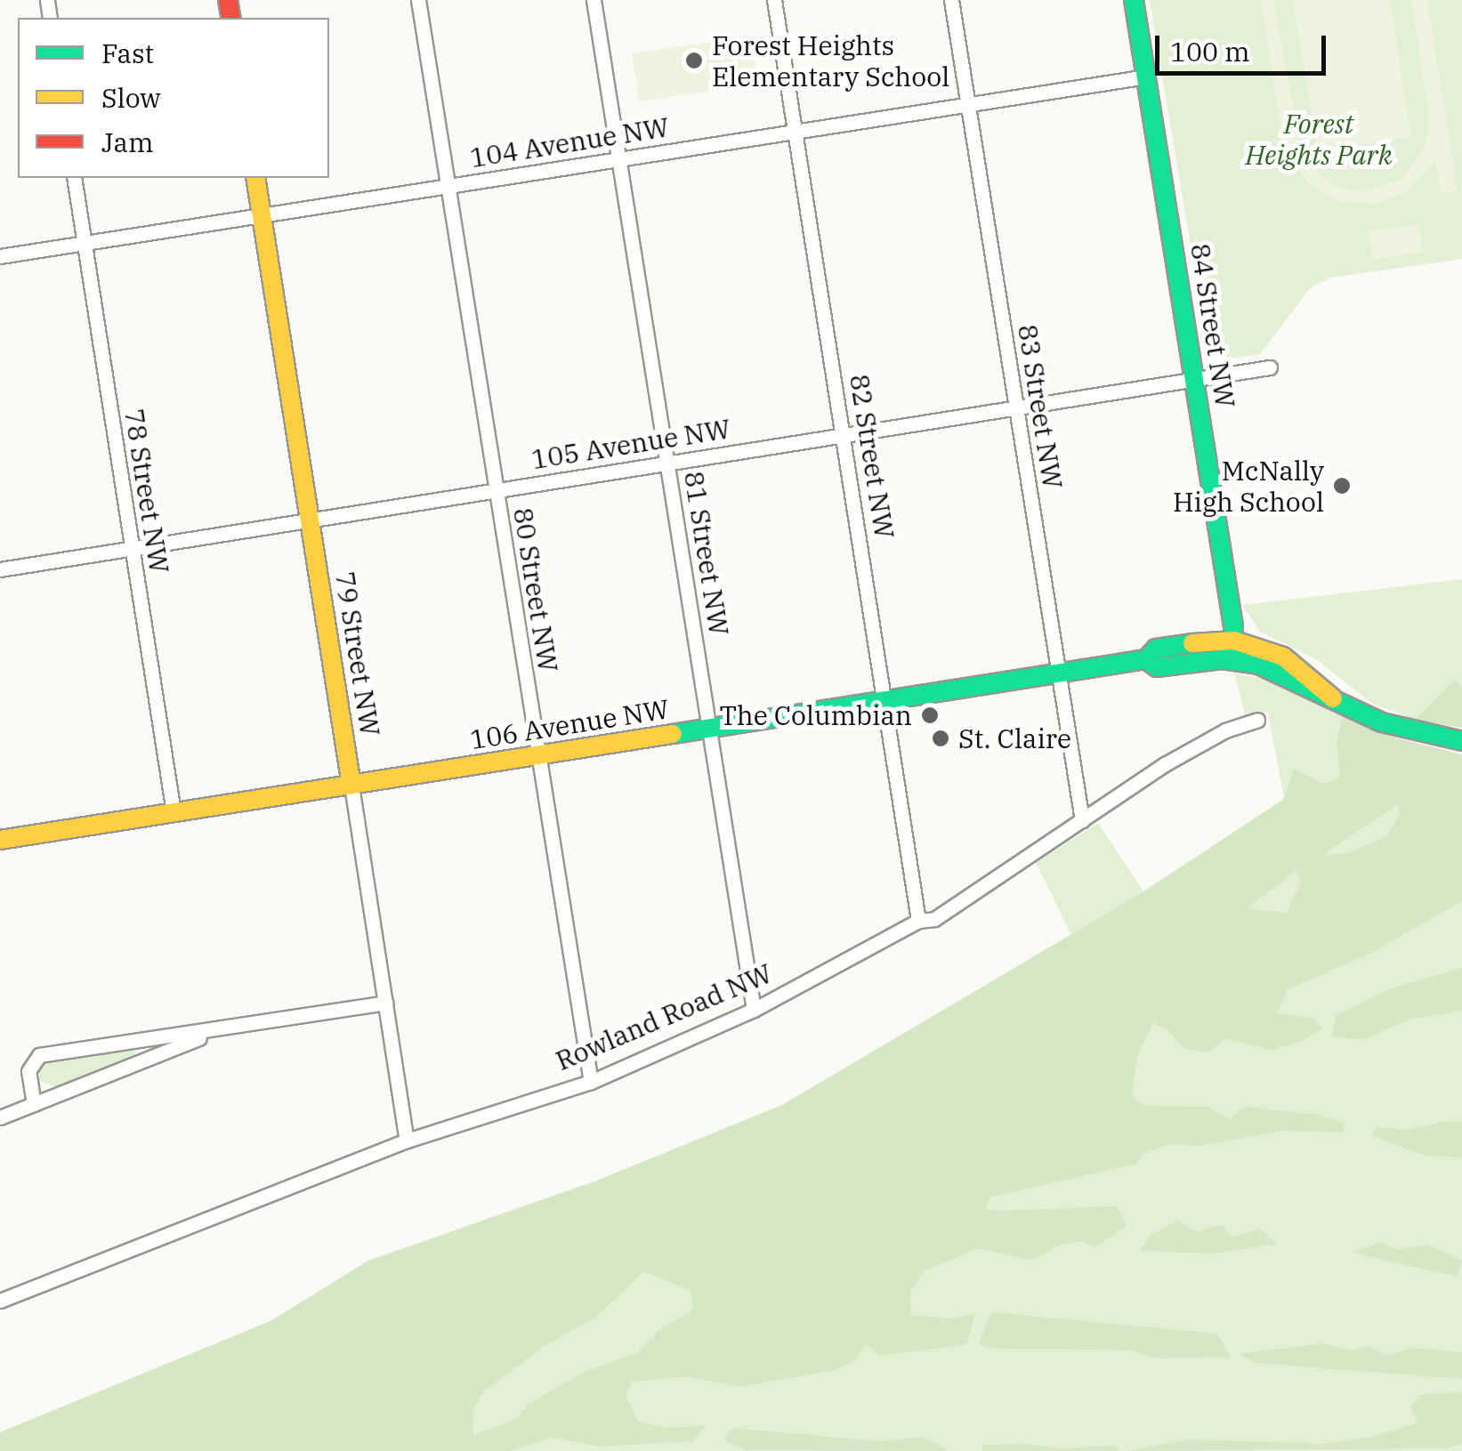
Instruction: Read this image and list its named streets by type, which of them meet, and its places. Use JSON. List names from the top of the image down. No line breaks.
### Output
{"streets":{"main road":["84 Street NW","79 Street NW","106 Avenue NW"],"street":["104 Avenue NW","83 Street NW","105 Avenue NW","82 Street NW","78 Street NW","81 Street NW","80 Street NW","Rowland Road NW"]},"crossings":[["104 Avenue NW","84 Street NW"],["104 Avenue NW","83 Street NW"],["104 Avenue NW","82 Street NW"],["104 Avenue NW","78 Street NW"],["104 Avenue NW","81 Street NW"],["104 Avenue NW","80 Street NW"],["104 Avenue NW","79 Street NW"],["84 Street NW","105 Avenue NW"],["84 Street NW","106 Avenue NW"],["83 Street NW","105 Avenue NW"],["83 Street NW","106 Avenue NW"],["83 Street NW","Rowland Road NW"],["105 Avenue NW","82 Street NW"],["105 Avenue NW","78 Street NW"],["105 Avenue NW","81 Street NW"],["105 Avenue NW","80 Street NW"],["105 Avenue NW","79 Street NW"],["82 Street NW","106 Avenue NW"],["82 Street NW","Rowland Road NW"],["78 Street NW","106 Avenue NW"],["81 Street NW","106 Avenue NW"],["81 Street NW","Rowland Road NW"],["80 Street NW","106 Avenue NW"],["80 Street NW","Rowland Road NW"],["79 Street NW","106 Avenue NW"],["79 Street NW","Rowland Road NW"]],"parks":["Forest Heights Park"],"places":["Forest Heights Elementary School","McNally High School","The Columbian","St. Claire"],"legend":["Fast","Slow","Jam"],"scale_bar":"100 m"}
